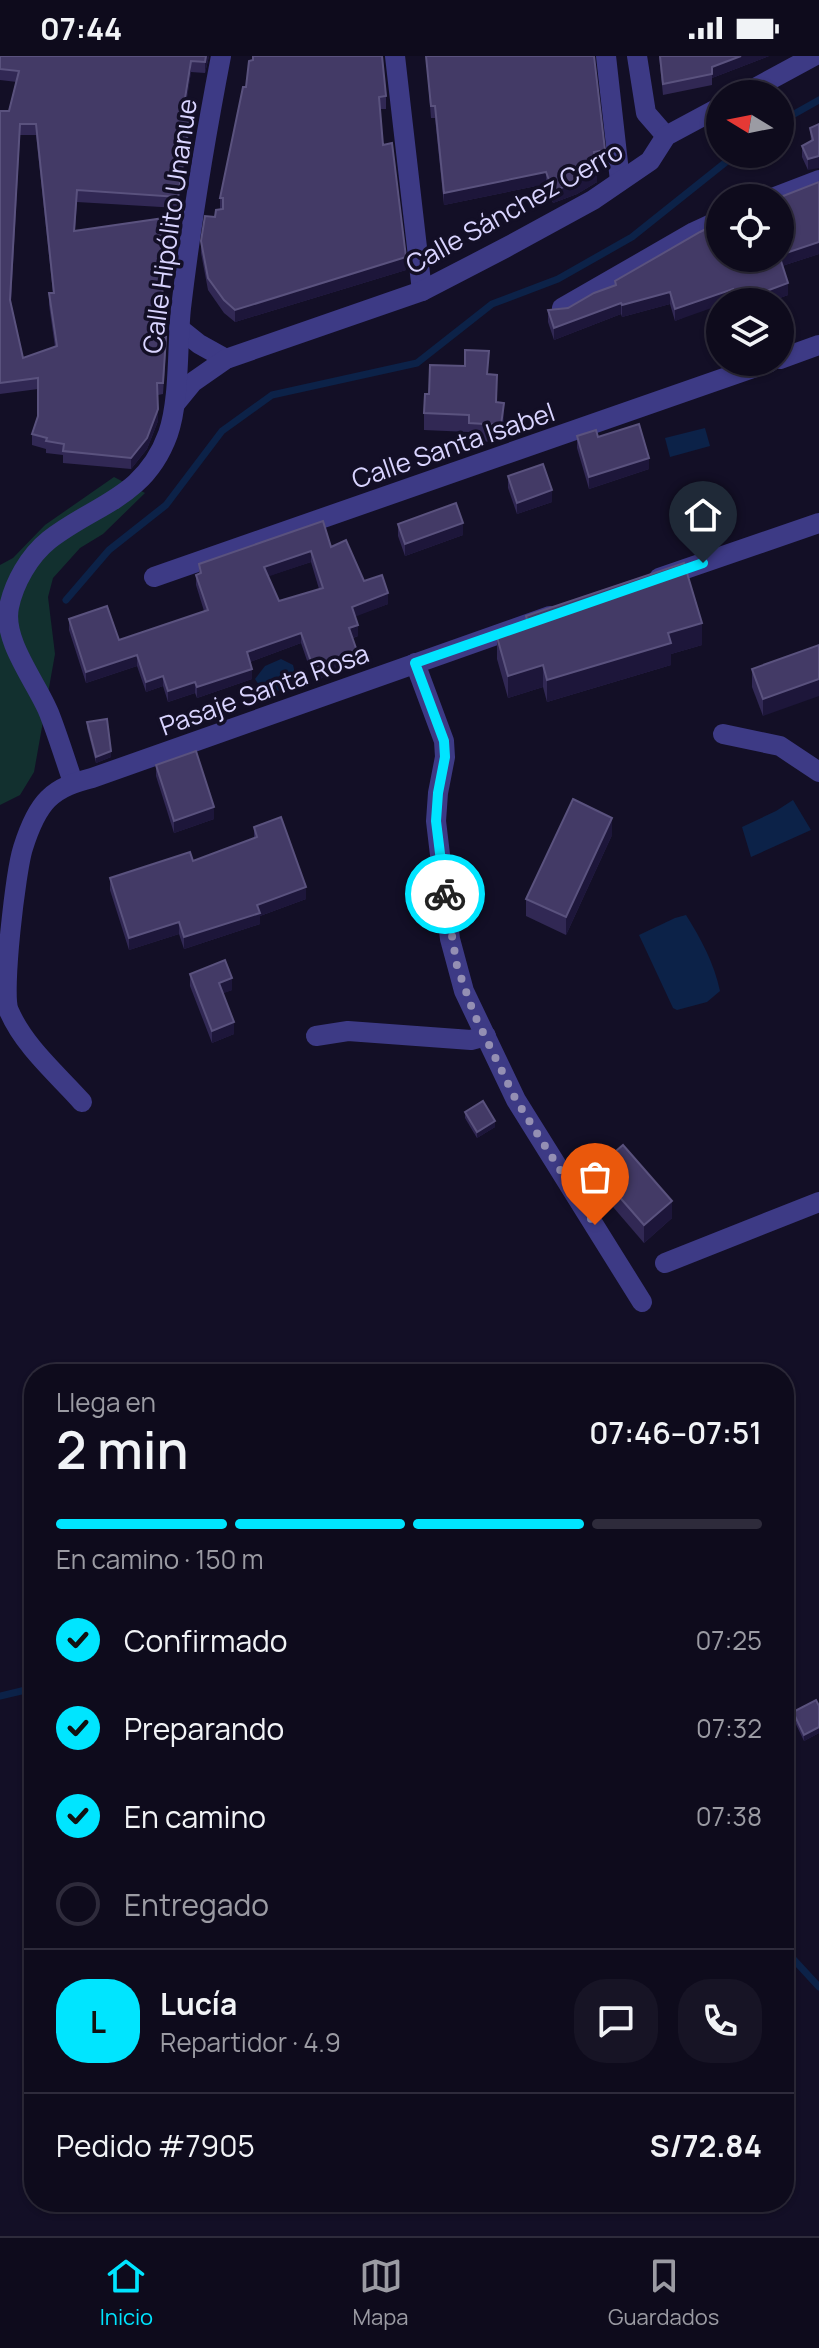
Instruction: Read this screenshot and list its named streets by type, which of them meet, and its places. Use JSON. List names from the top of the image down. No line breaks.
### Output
{"streets":{"street":["Calle Sánchez Cerro","Calle Hipólito Unanue","Calle Santa Isabel","Pasaje Santa Rosa"]},"crossings":[["Calle Sánchez Cerro","Calle Hipólito Unanue"]],"north":"left","page":{"status":"07:44","heading":["2 min","Llega en","07:46–07:51"],"panel":["Lucía","Repartidor · 4.9","Pedido #7905","S/72.84"],"bar":"En camino · 150 m","list":[["Confirmado","07:25"],["Preparando","07:32"],["En camino","07:38"],"Entregado"],"round":"L","tabs":["Inicio","Mapa","Guardados"]}}
